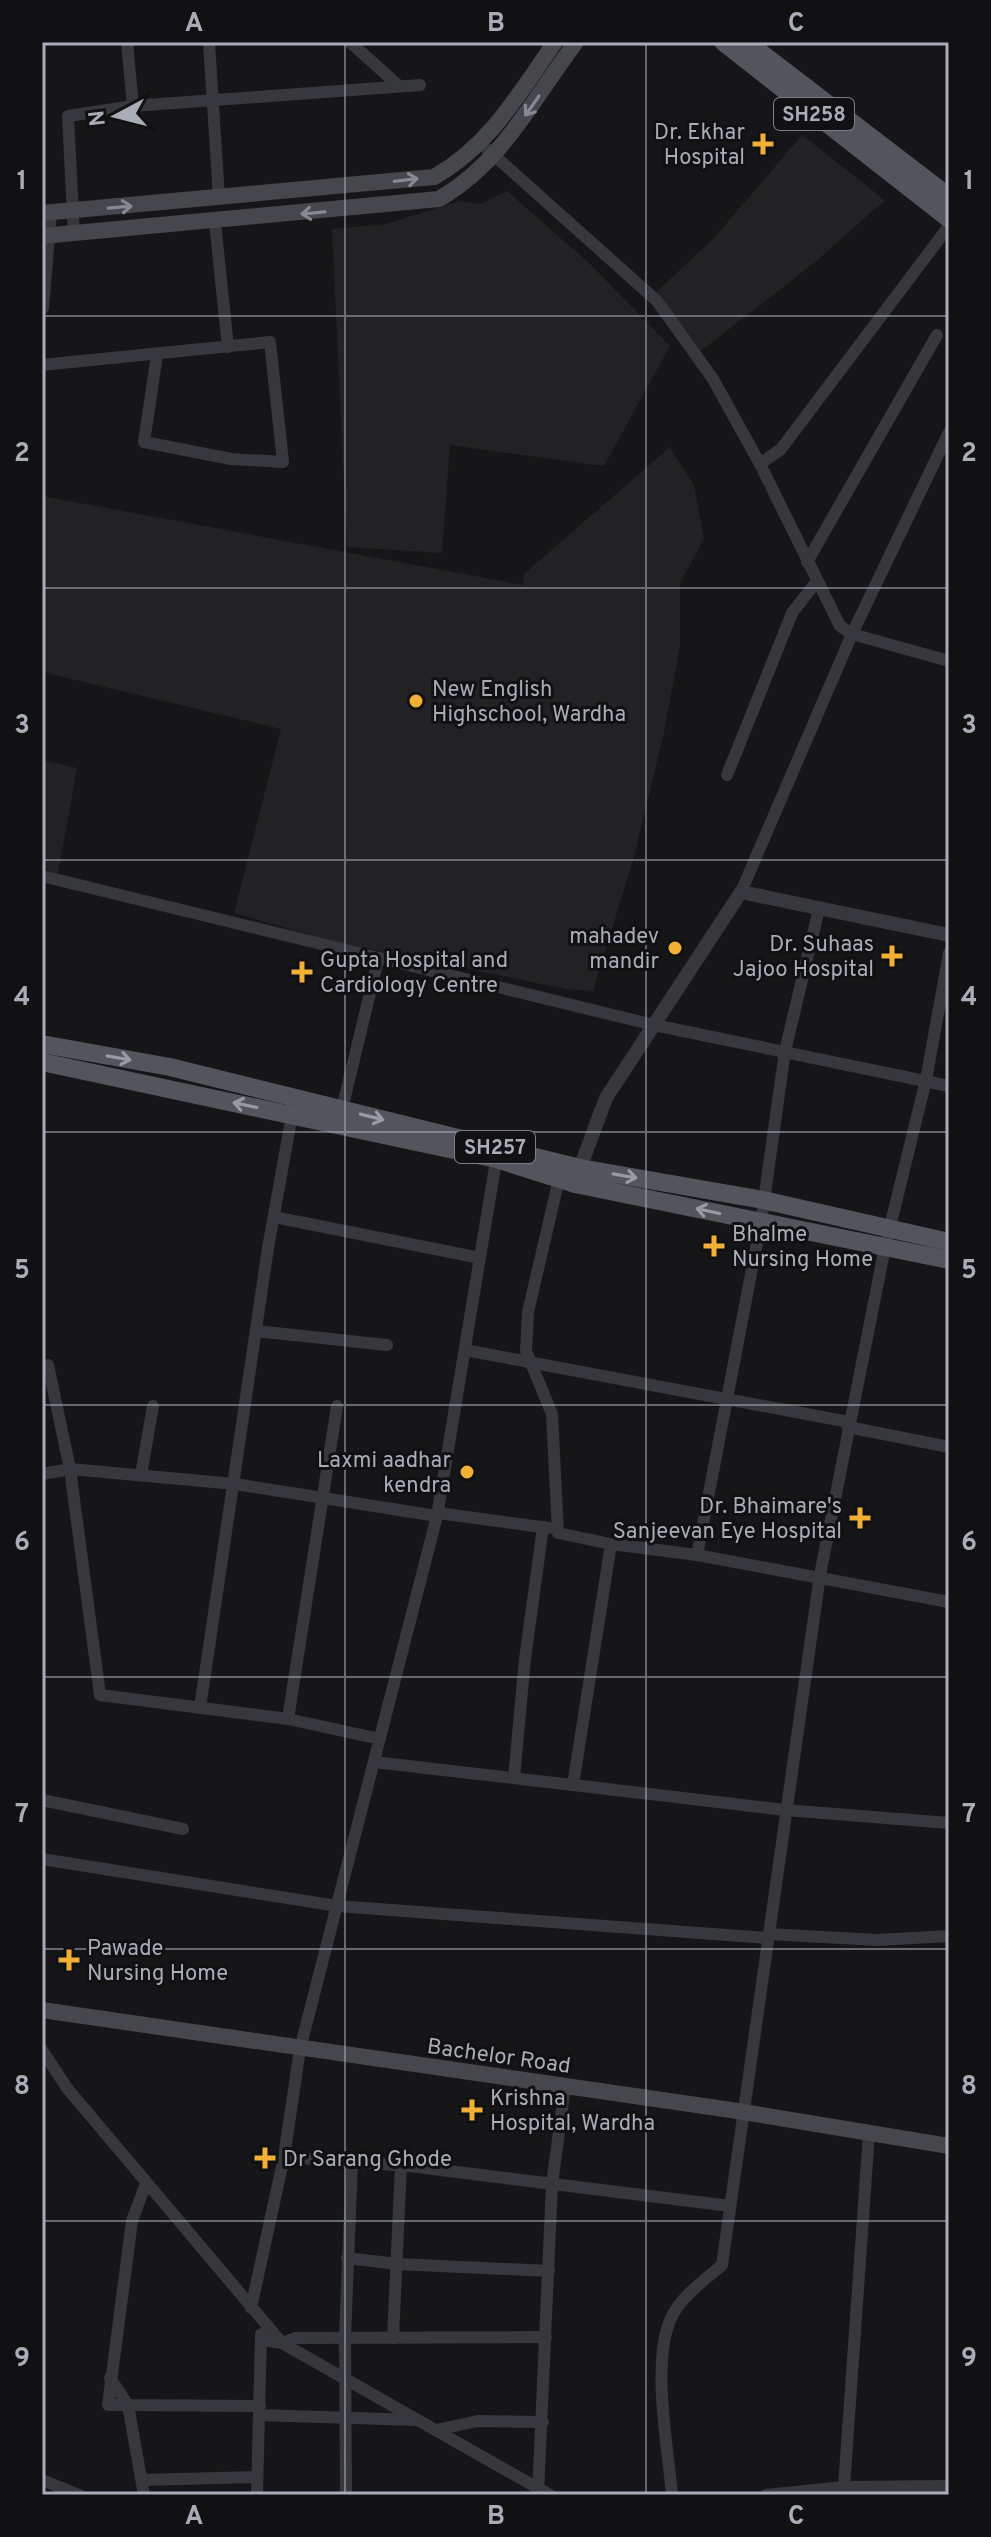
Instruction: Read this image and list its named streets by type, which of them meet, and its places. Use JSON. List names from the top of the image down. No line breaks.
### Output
{"streets":{"main road":["SH258","SH257","Bachelor Road"]},"places":{"health":["Dr. Ekhar Hospital","Dr. Suhaas Jajoo Hospital","Gupta Hospital and Cardiology Centre","Bhalme Nursing Home","Dr. Bhaimare's Sanjeevan Eye Hospital","Pawade Nursing Home","Krishna Hospital, Wardha","Dr Sarang Ghode"],"other":["New English Highschool, Wardha","mahadev mandir","Laxmi aadhar kendra"]},"north":"left","grid":{"columns":["A","B","C"],"rows":["1","2","3","4","5","6","7","8","9"]}}
